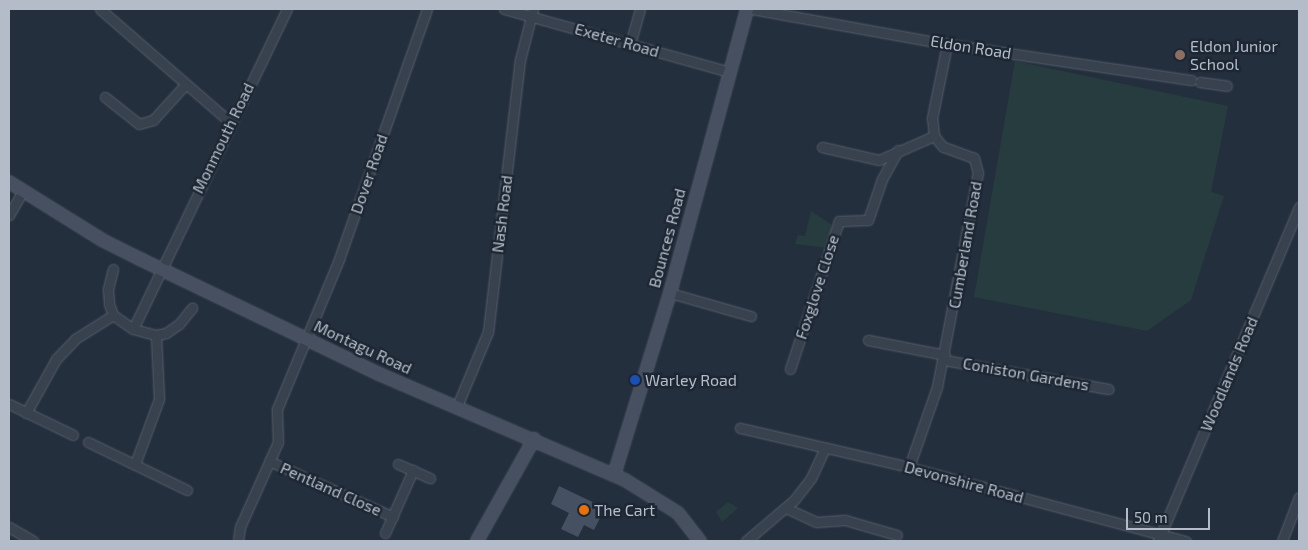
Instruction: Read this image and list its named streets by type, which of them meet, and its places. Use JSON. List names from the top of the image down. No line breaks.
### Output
{"streets":{"main road":["Bounces Road","Montagu Road"],"street":["Exeter Road","Eldon Road","Monmouth Road","Dover Road","Nash Road","Cumberland Road","Foxglove Close","Coniston Gardens","Woodlands Road","Devonshire Road","Pentland Close"]},"crossings":[["Exeter Road","Nash Road"],["Exeter Road","Bounces Road"],["Monmouth Road","Montagu Road"],["Dover Road","Montagu Road"],["Dover Road","Pentland Close"],["Nash Road","Montagu Road"],["Bounces Road","Montagu Road"],["Cumberland Road","Coniston Gardens"],["Cumberland Road","Devonshire Road"],["Woodlands Road","Devonshire Road"]],"places":["Eldon Junior School","Warley Road","The Cart"],"scale_bar":"50 m"}
